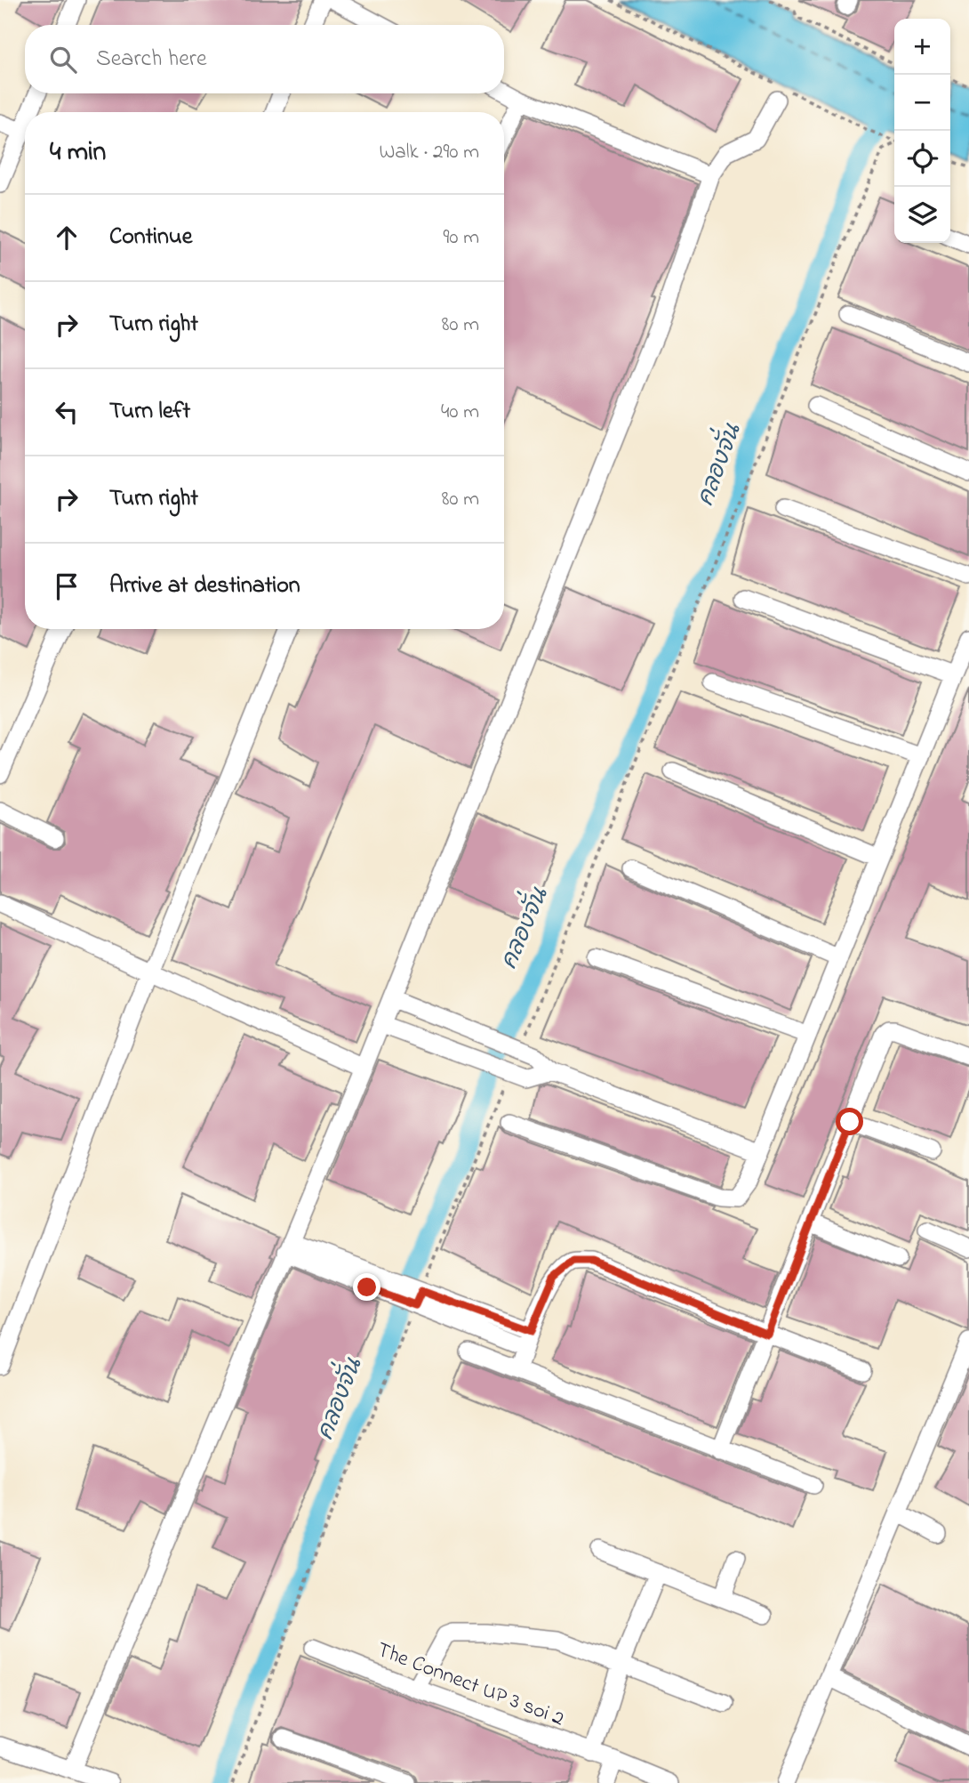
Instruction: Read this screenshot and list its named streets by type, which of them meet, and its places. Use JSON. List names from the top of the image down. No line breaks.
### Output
{"streets":{"street":["The Connect UP 3 soi 2"]},"water":["คลองจั่น"],"page":{"map_buttons":["+","−"],"search":"Search here","heading":["4 min","Walk · 290 m"],"list":[["Continue","90 m"],["Turn right","80 m"],["Turn left","40 m"],["Turn right","80 m"],"Arrive at destination"]}}
